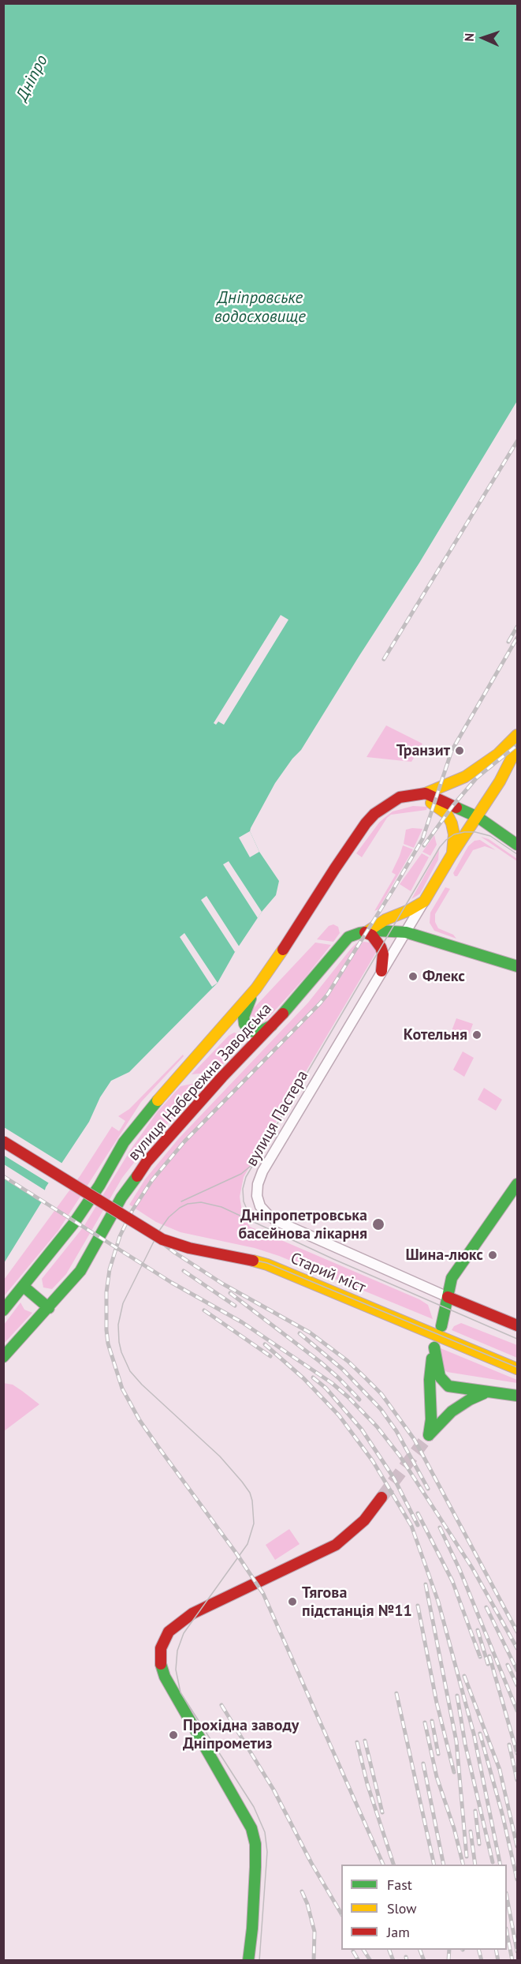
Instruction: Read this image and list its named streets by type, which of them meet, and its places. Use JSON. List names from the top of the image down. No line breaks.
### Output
{"streets":{"main road":["вулиця Набережна Заводська","вулиця Пастера","Старий міст"]},"water":["Дніпро","Дніпровське водосховище"],"places":["Транзит","Флекс","Котельня","Дніпропетровська басейнова лікарня","Шина-люкс","Тягова пiдстанцiя №11","Прохідна заводу Дніпрометиз"],"legend":["Fast","Slow","Jam"],"north":"left"}
